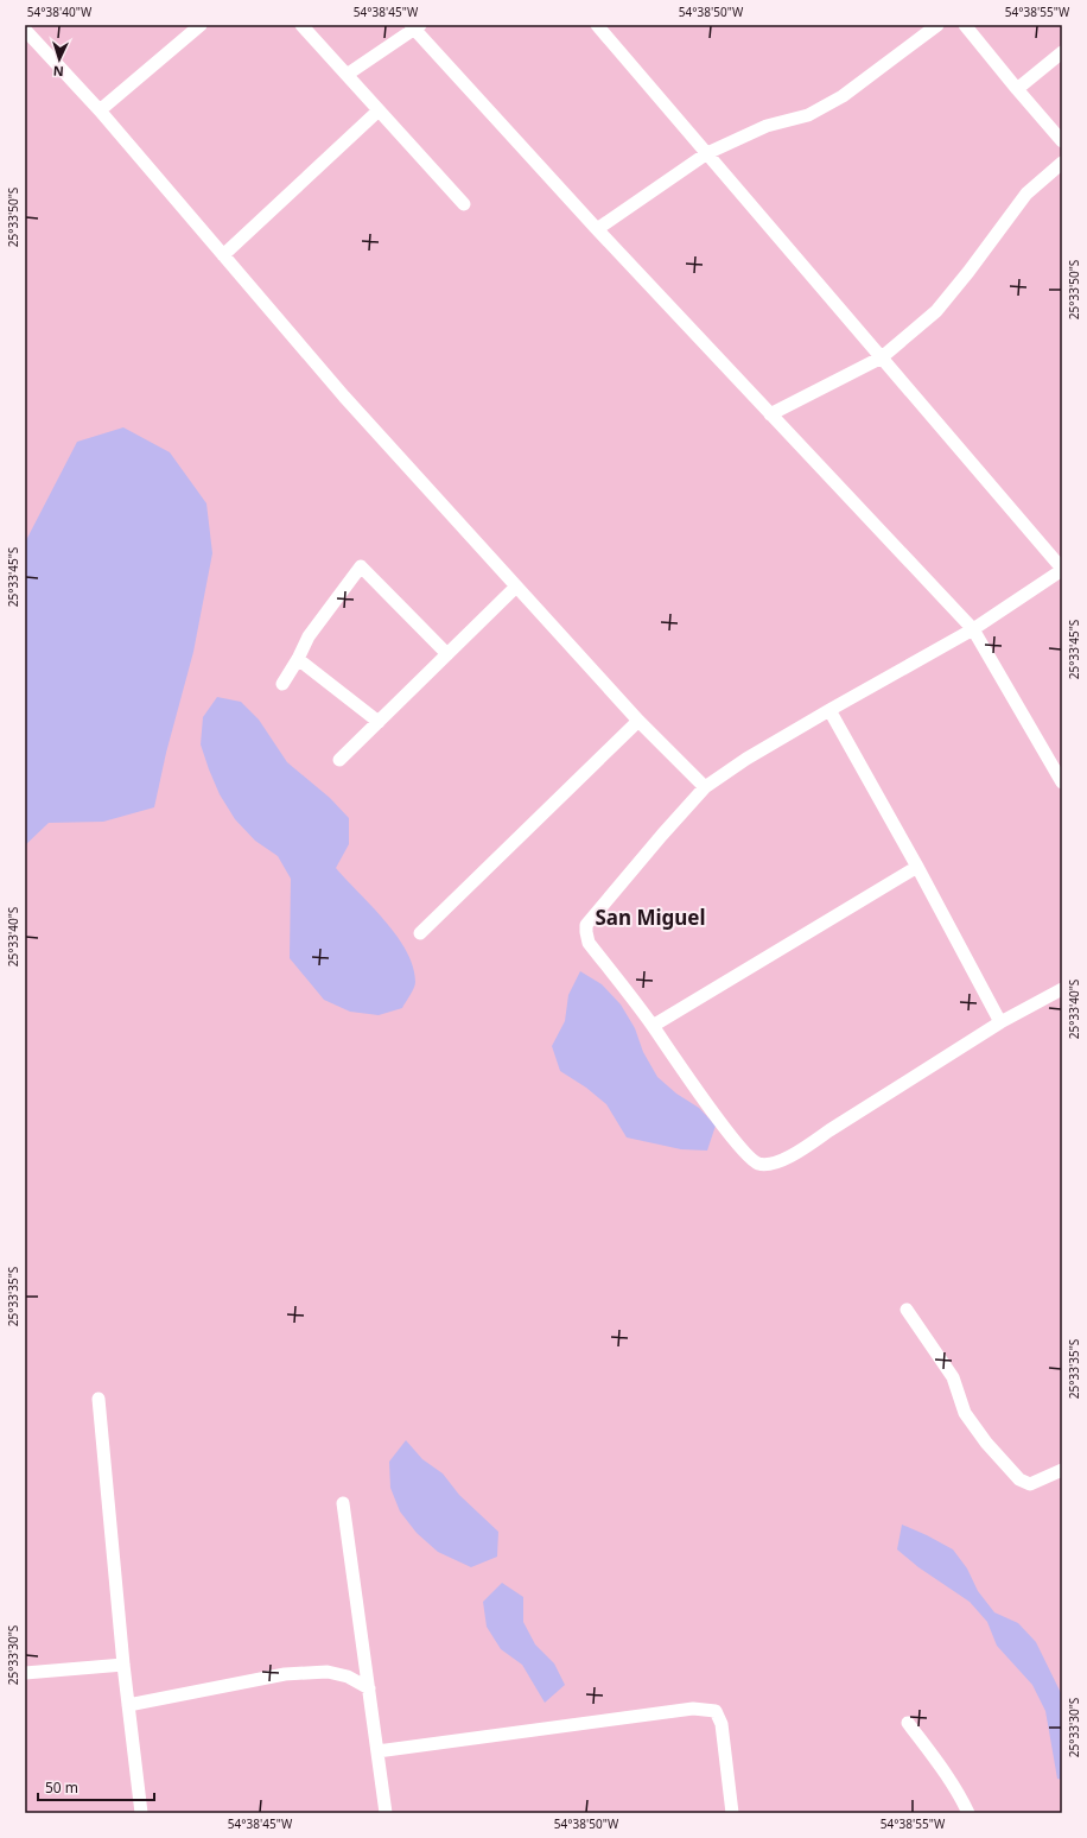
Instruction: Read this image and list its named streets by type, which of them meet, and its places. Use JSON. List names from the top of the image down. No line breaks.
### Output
{"districts":["San Miguel"],"scale_bar":"50 m","north":"bottom","coordinates":["54°38'40\"W","54°38'45\"W","54°38'50\"W","54°38'55\"W","25°33'50\"S","25°33'45\"S","25°33'40\"S","25°33'35\"S","25°33'30\"S"]}
